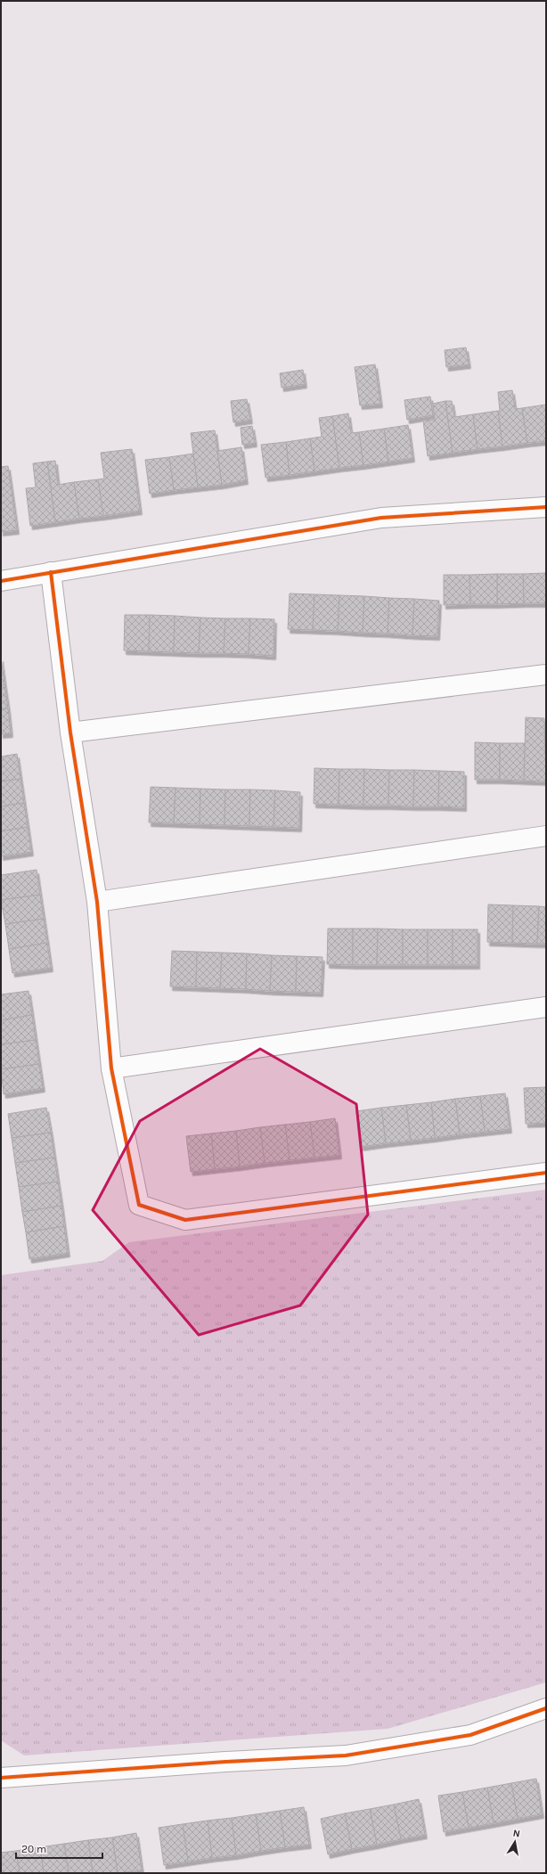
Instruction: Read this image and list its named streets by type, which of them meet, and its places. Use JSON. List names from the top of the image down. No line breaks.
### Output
{"scale_bar":"20 m","north":"top"}
